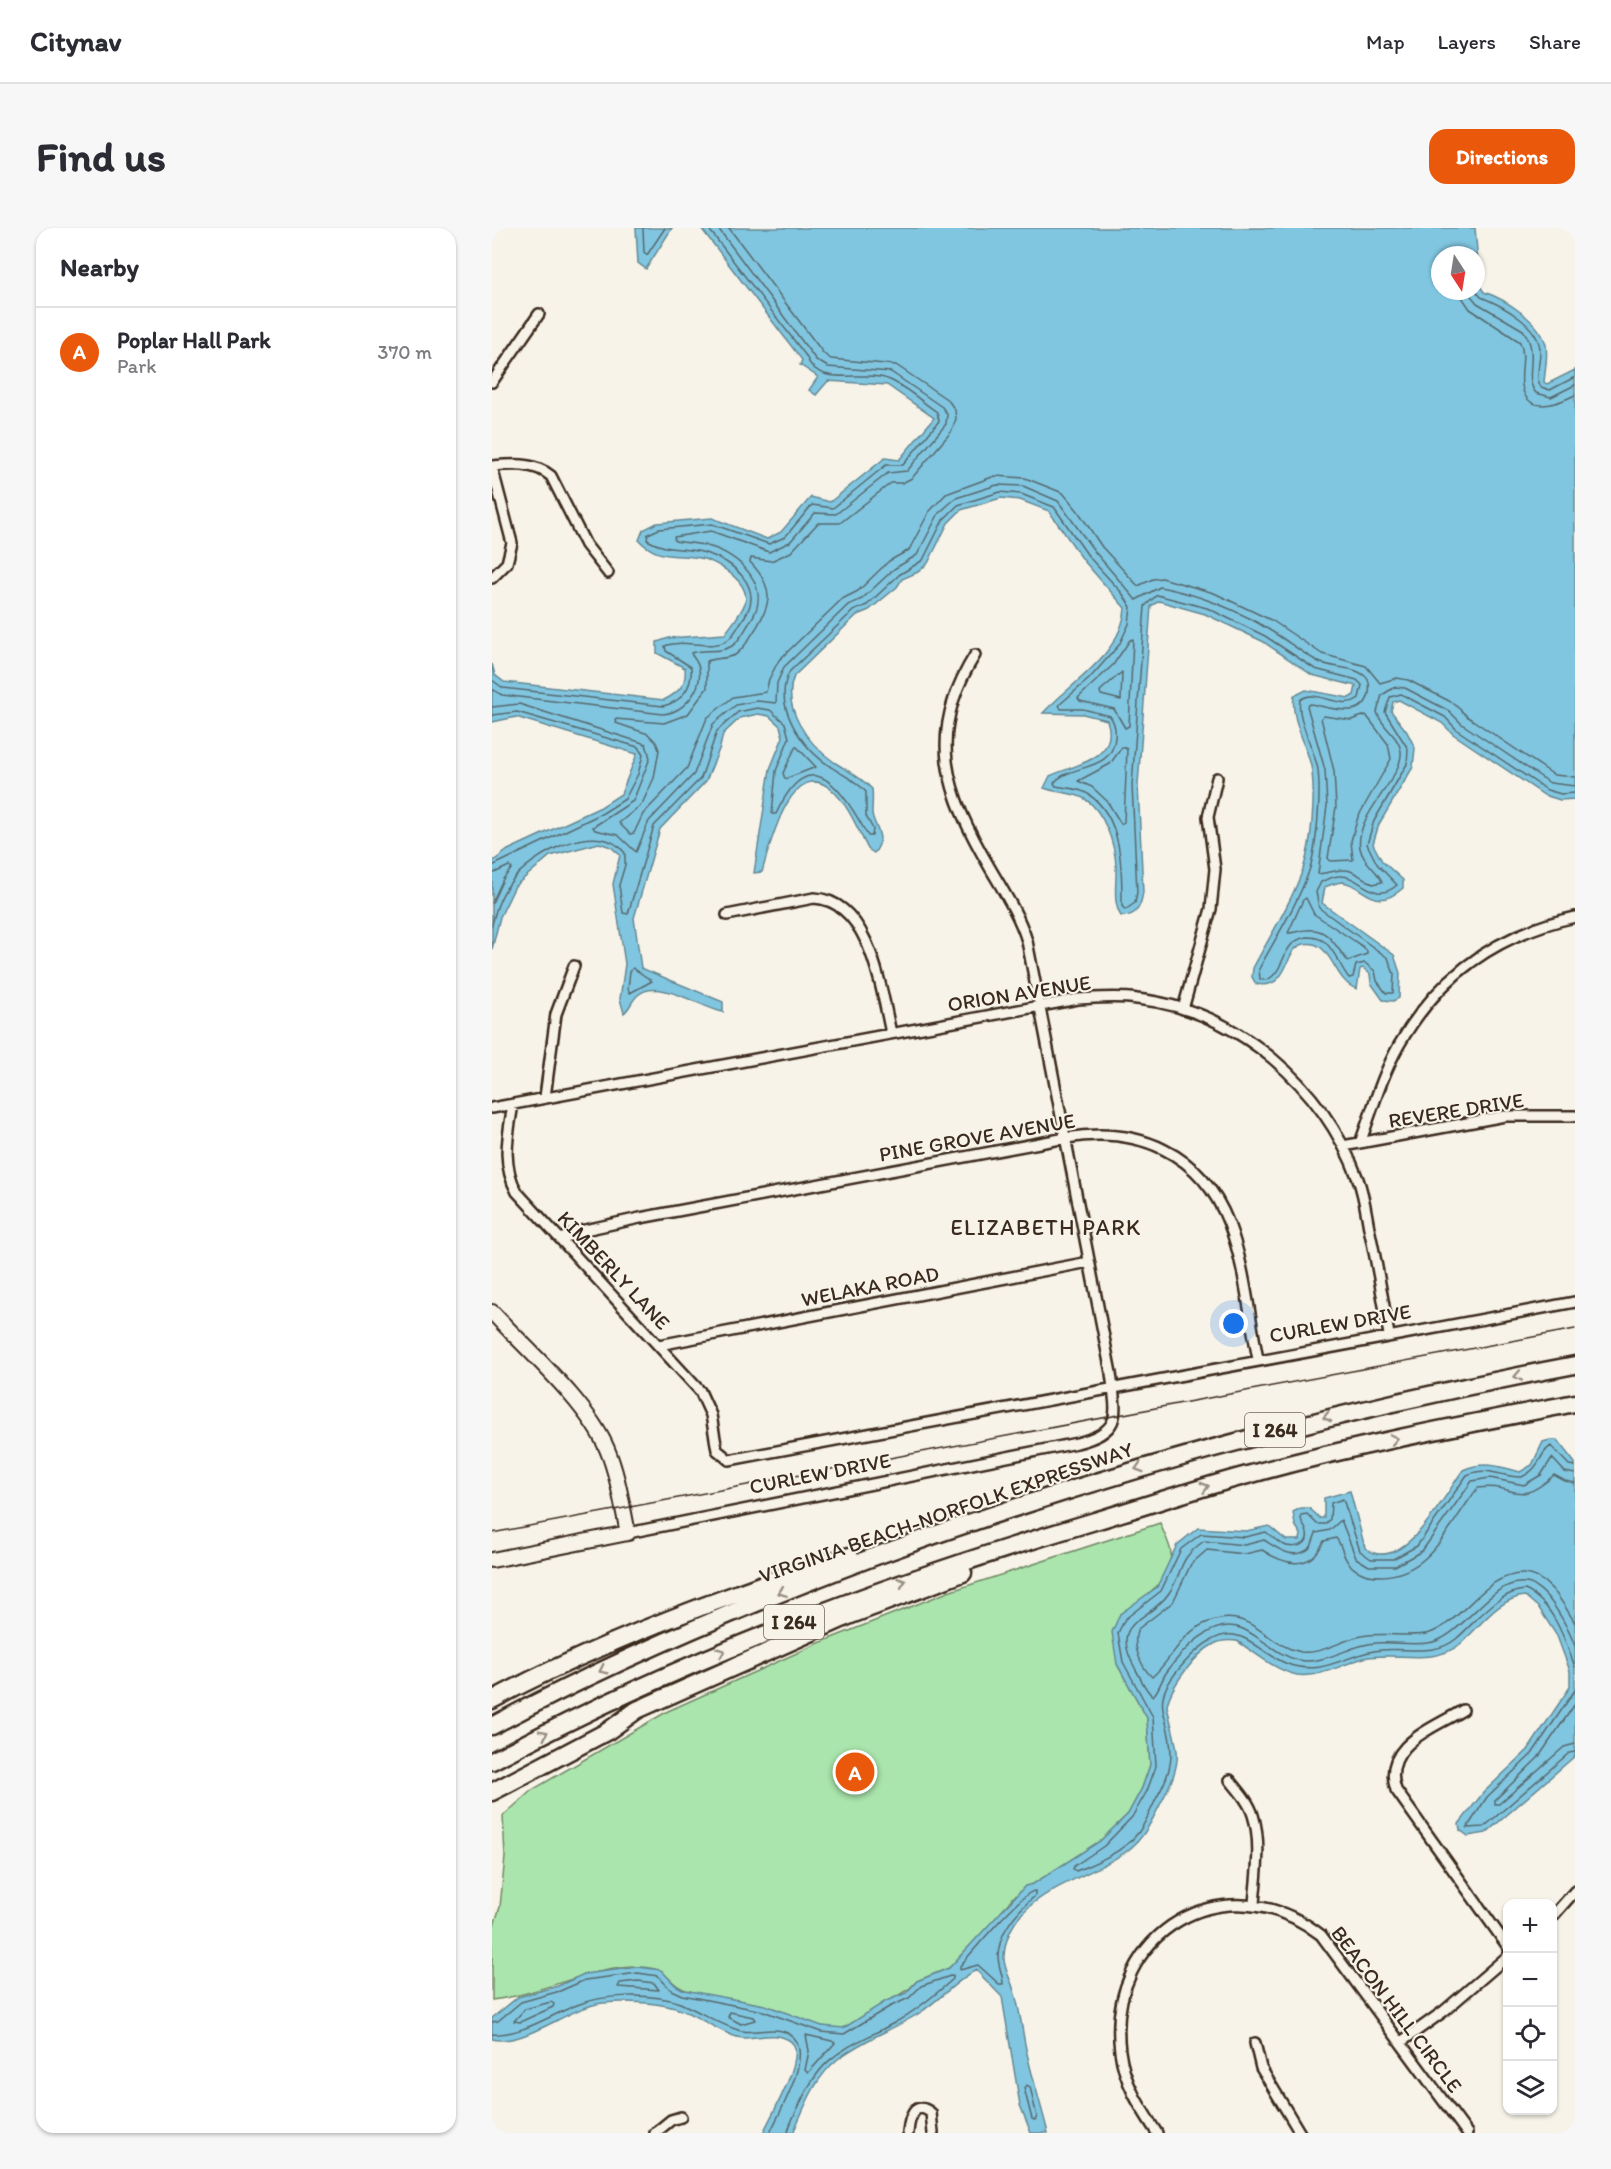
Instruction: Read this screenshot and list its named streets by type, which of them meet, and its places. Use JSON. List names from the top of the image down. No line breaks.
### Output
{"streets":{"highway":["I 264","VIRGINIA BEACH-NORFOLK EXPRESSWAY"],"street":["ORION AVENUE","REVERE DRIVE","PINE GROVE AVENUE","KIMBERLY LANE","WELAKA ROAD","CURLEW DRIVE","BEACON HILL CIRCLE"]},"crossings":[["ORION AVENUE","REVERE DRIVE"],["ORION AVENUE","KIMBERLY LANE"],["ORION AVENUE","CURLEW DRIVE"],["PINE GROVE AVENUE","KIMBERLY LANE"],["PINE GROVE AVENUE","CURLEW DRIVE"],["KIMBERLY LANE","WELAKA ROAD"],["KIMBERLY LANE","CURLEW DRIVE"]],"districts":["ELIZABETH PARK"],"north":"bottom","page":{"header":"Citynav","nav":["Map","Layers","Share"],"buttons":"Directions","title":"Find us","heading":"Nearby","list":[{"mark":"A","name":"Poplar Hall Park","note":"Park","value":"370 m"}],"pins":"A","map_buttons":["+","−"]}}
